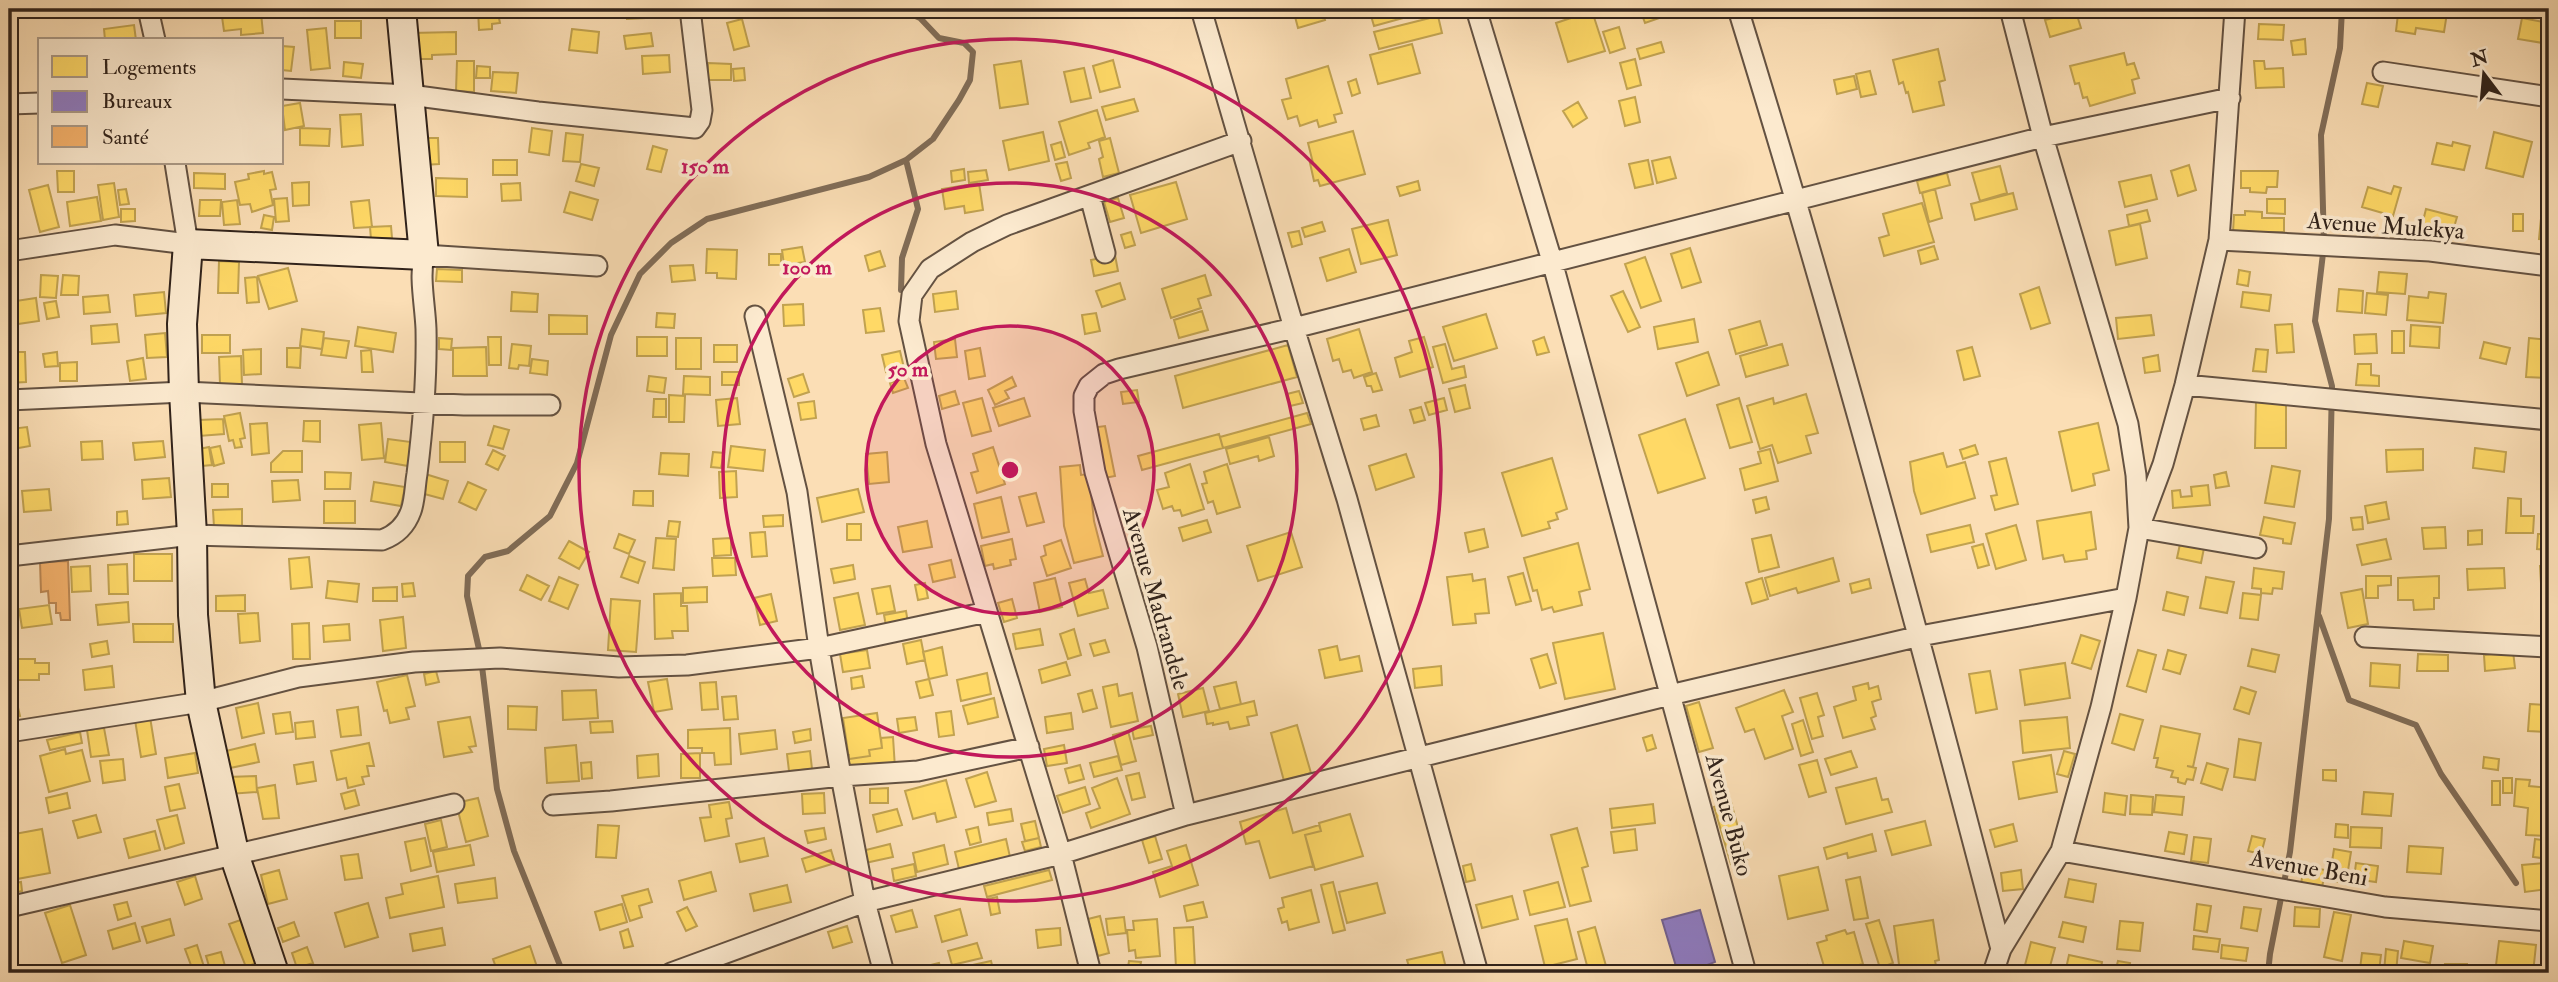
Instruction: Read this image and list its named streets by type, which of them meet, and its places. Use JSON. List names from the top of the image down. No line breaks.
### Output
{"streets":{"street":["Avenue Mulekya","Avenue Madrandele","Avenue Buko","Avenue Beni"]},"legend":["Logements","Bureaux","Santé"],"north":"top","rings":["150 m","100 m","50 m"]}
